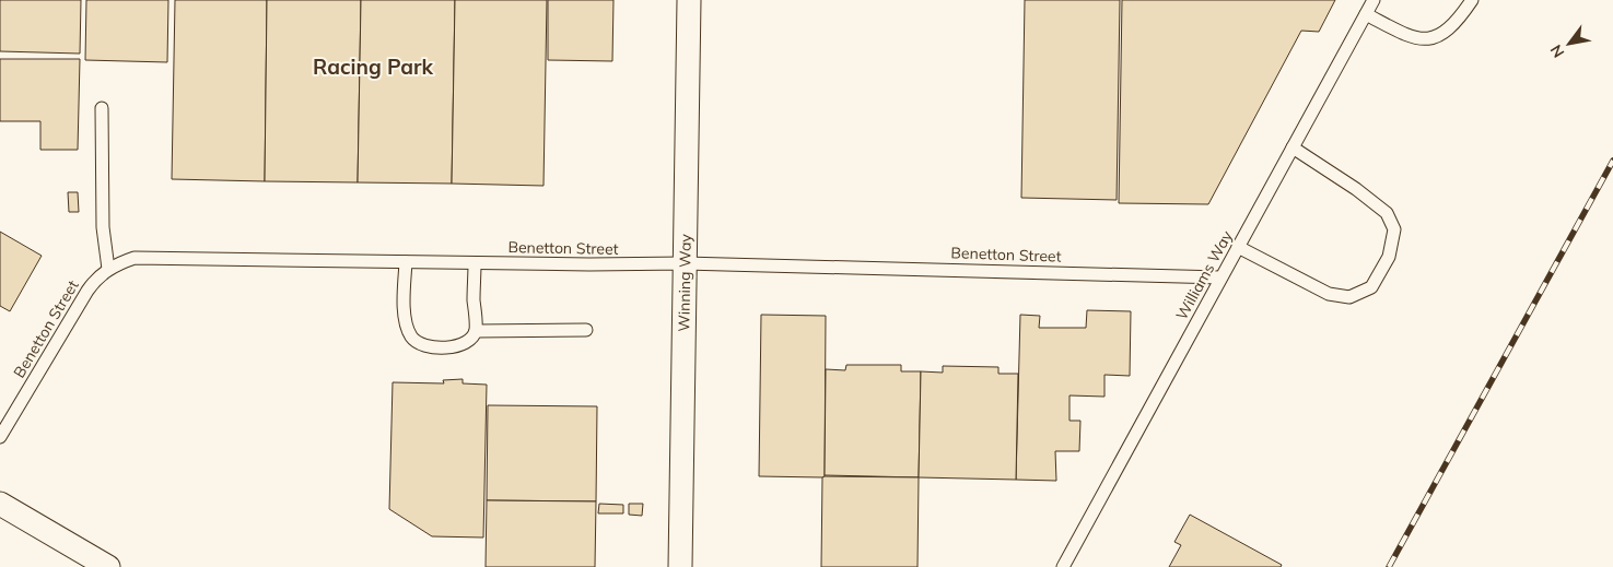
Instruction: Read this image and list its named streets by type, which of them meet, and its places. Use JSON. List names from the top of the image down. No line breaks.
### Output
{"streets":{"street":["Winning Way"],"lane":["Benetton Street","Williams Way"]},"crossings":[["Benetton Street","Williams Way"],["Benetton Street","Winning Way"]],"districts":["Racing Park"],"north":"bottom left"}
